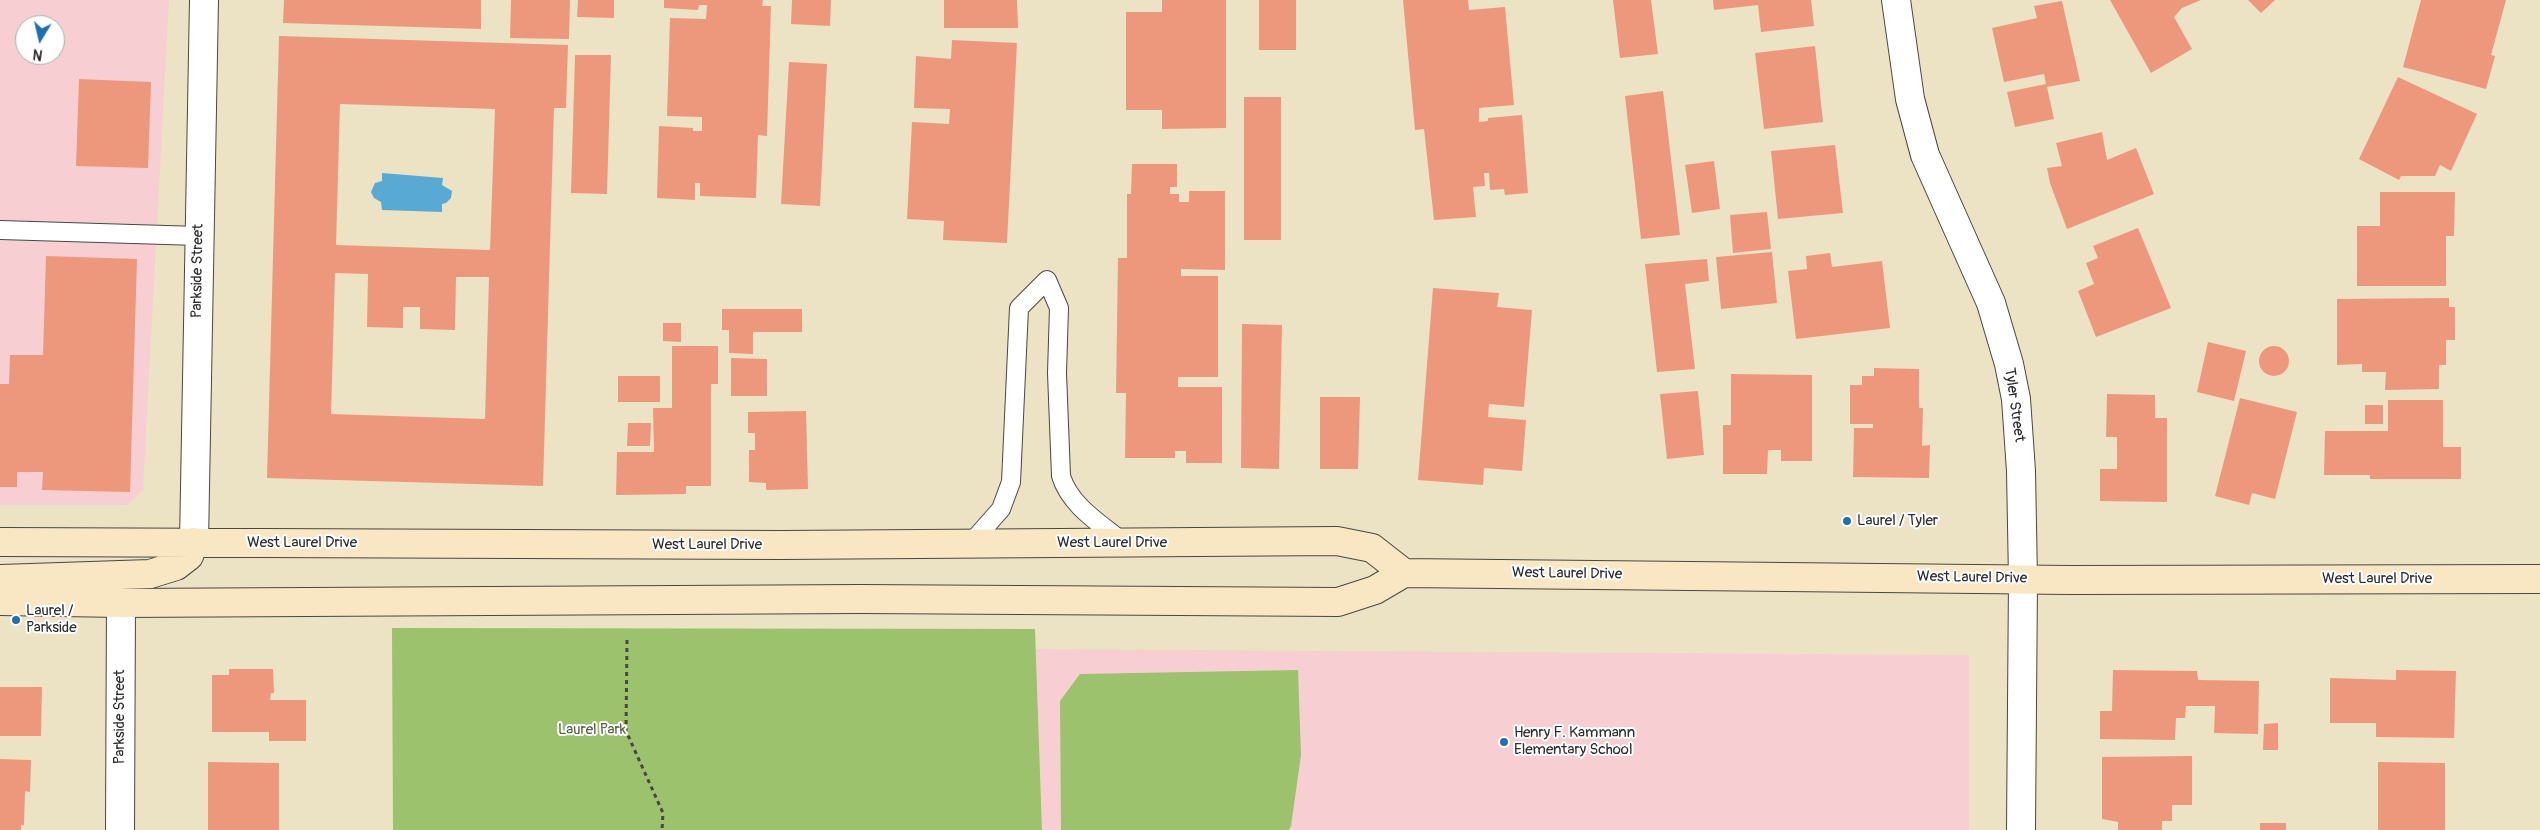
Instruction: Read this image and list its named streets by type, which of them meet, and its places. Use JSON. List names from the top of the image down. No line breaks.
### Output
{"streets":{"main road":["West Laurel Drive"],"street":["Parkside Street","Tyler Street"]},"crossings":[["Parkside Street","West Laurel Drive"],["Tyler Street","West Laurel Drive"]],"parks":["Laurel Park"],"places":["Laurel / Tyler","Laurel / Parkside","Henry F. Kammann Elementary School"],"north":"bottom"}
